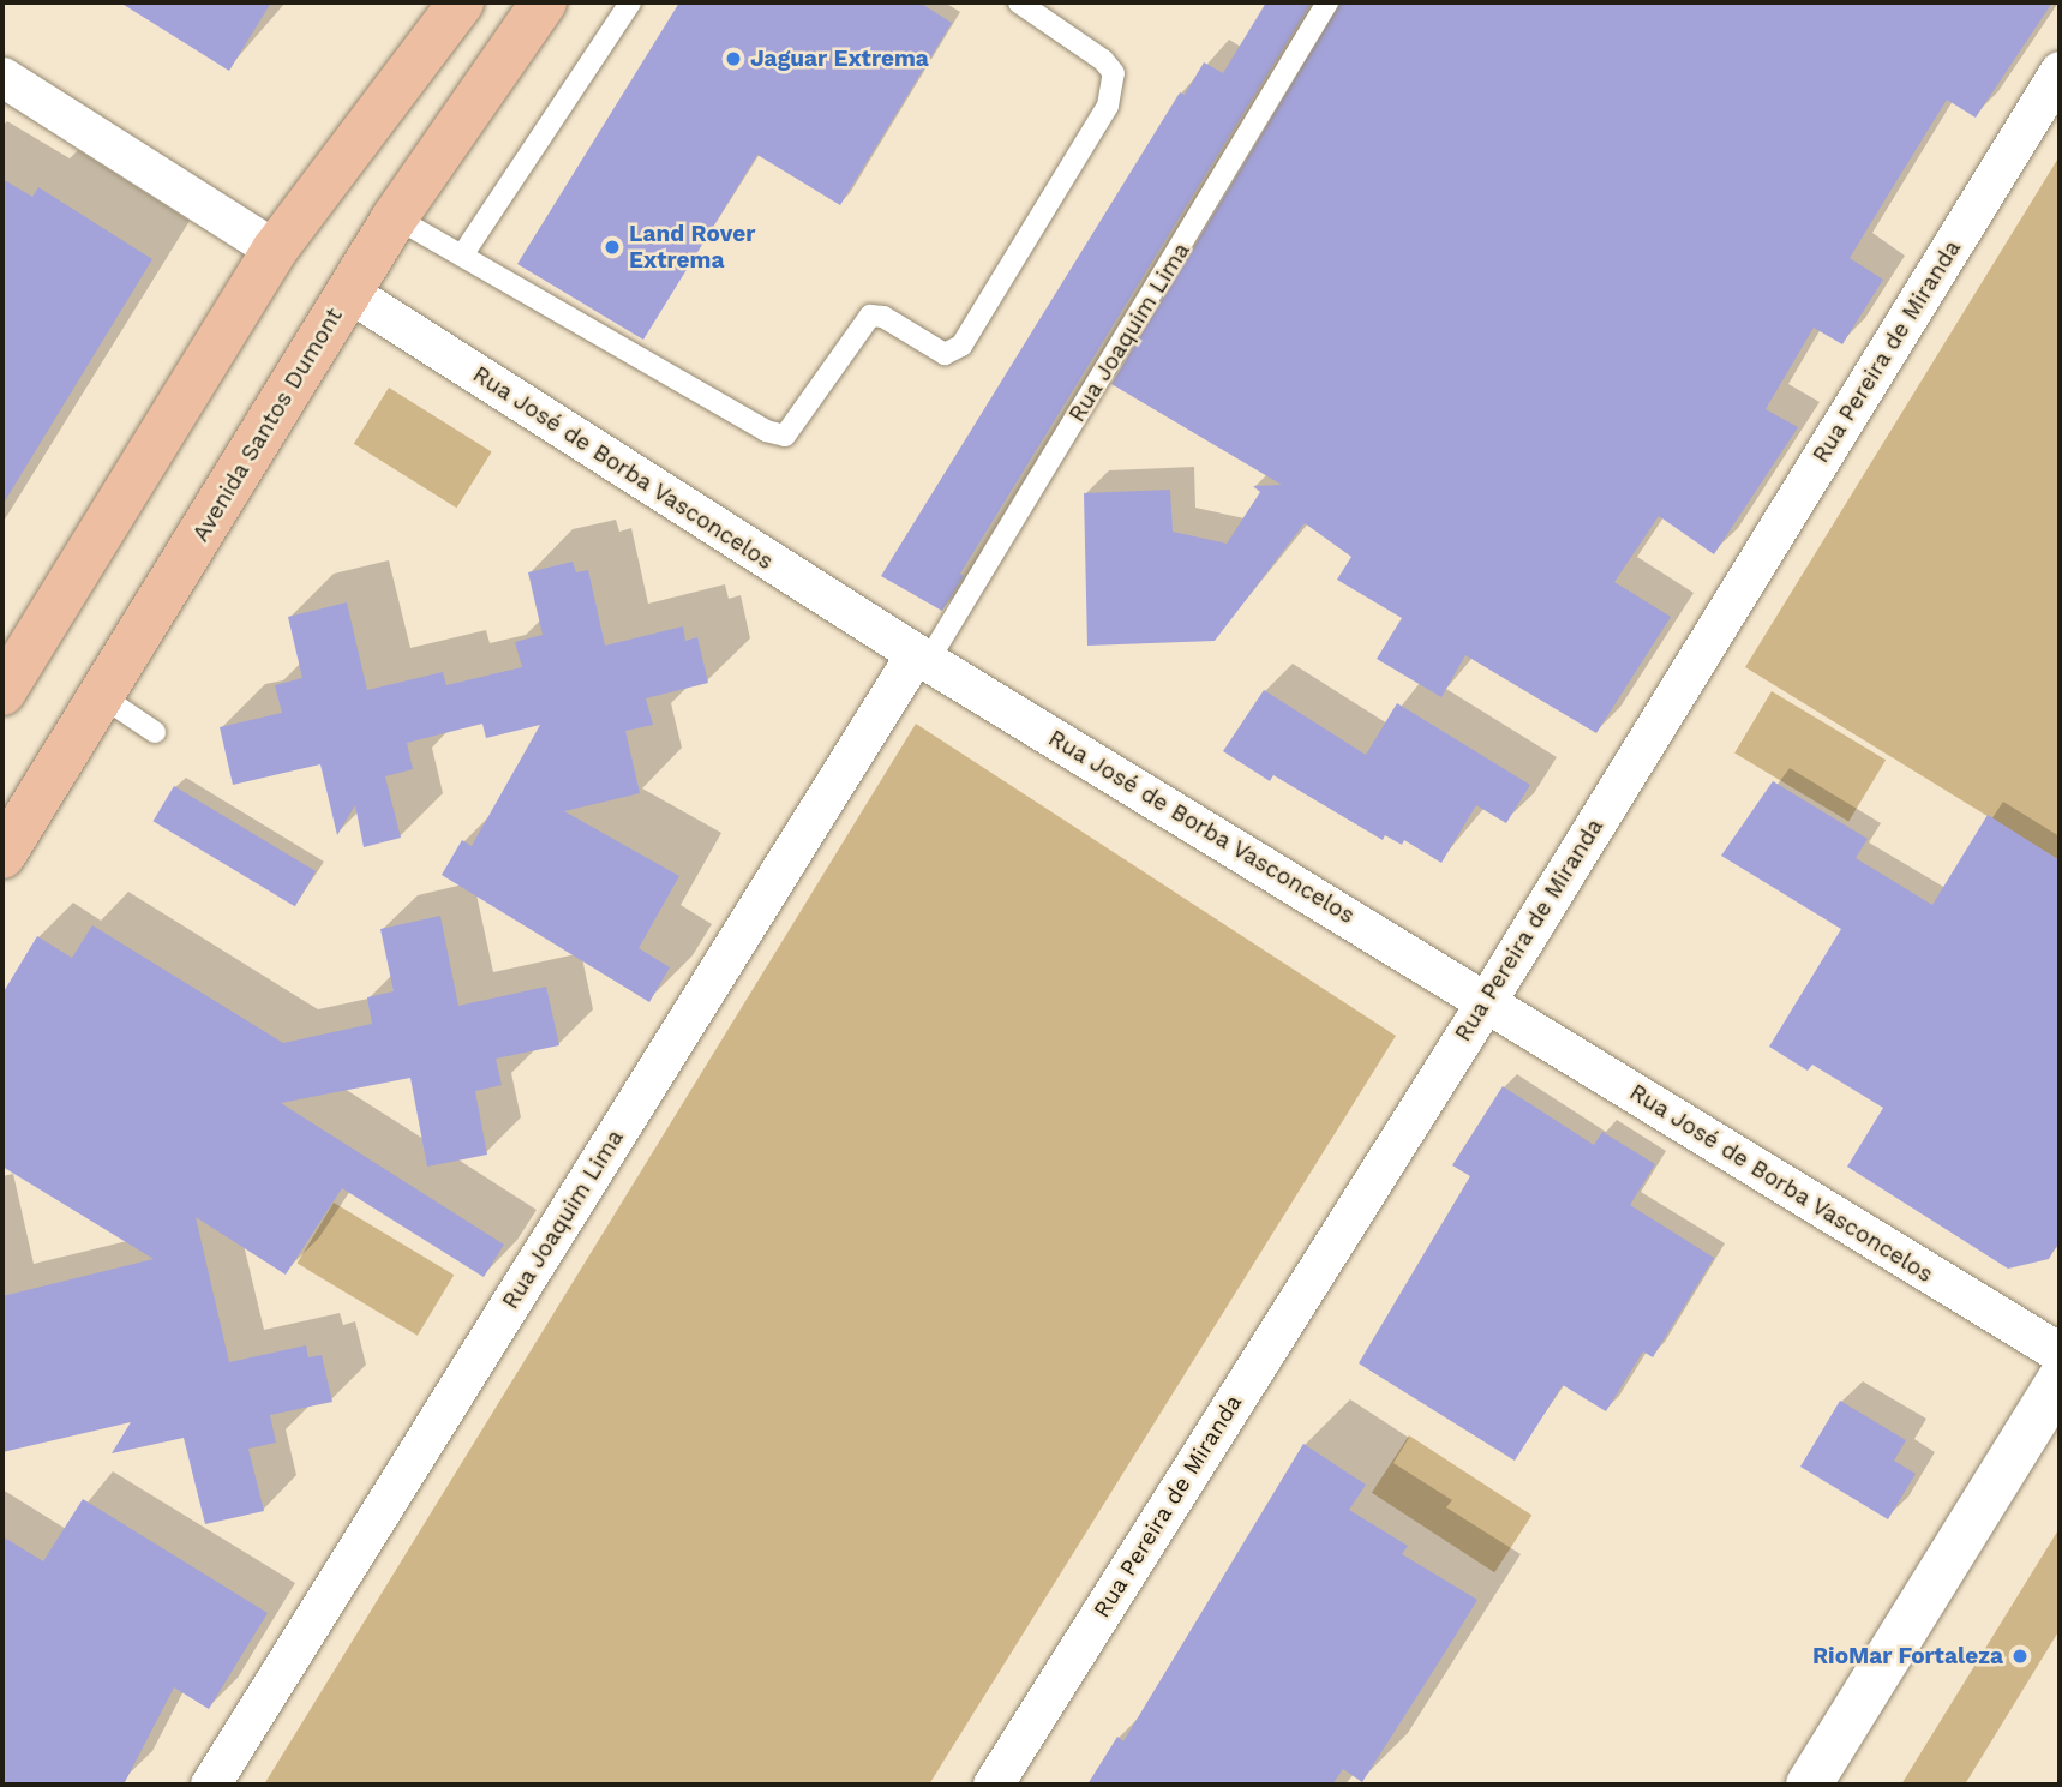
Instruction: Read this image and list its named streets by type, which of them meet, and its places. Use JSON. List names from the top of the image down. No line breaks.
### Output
{"streets":{"main road":["Avenida Santos Dumont"],"street":["Rua Joaquim Lima","Rua Pereira de Miranda","Rua José de Borba Vasconcelos"]},"crossings":[["Rua Joaquim Lima","Rua José de Borba Vasconcelos"],["Rua Pereira de Miranda","Rua José de Borba Vasconcelos"],["Avenida Santos Dumont","Rua José de Borba Vasconcelos"]],"places":["Jaguar Extrema","Land Rover Extrema","RioMar Fortaleza"]}
